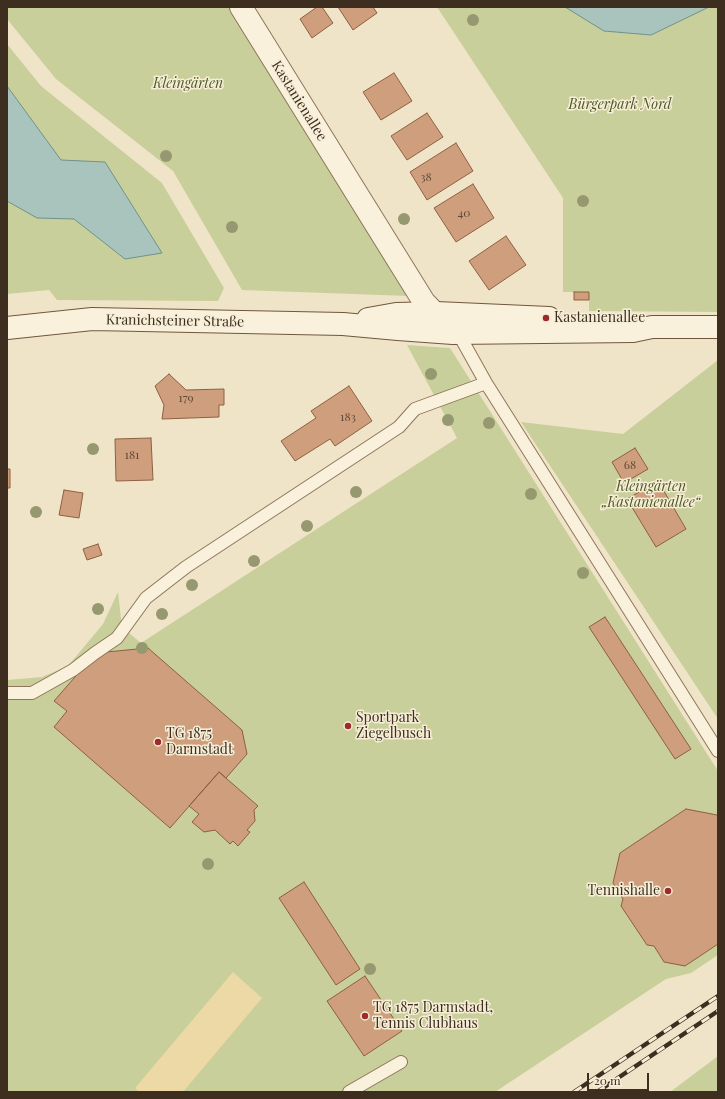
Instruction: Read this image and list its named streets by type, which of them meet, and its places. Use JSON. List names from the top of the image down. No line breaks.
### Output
{"streets":{"main road":["Kastanienallee","Kranichsteiner Straße"]},"crossings":[["Kastanienallee","Kranichsteiner Straße"]],"parks":["Kleingärten","Bürgerpark Nord","Kleingärten „Kastanienallee“"],"places":["Kastanienallee","Sportpark Ziegelbusch","TG 1875 Darmstadt","Tennishalle","TG 1875 Darmstadt, Tennis Clubhaus"],"house_numbers":["38","40","179","183","181","68"],"scale_bar":"20 m"}
